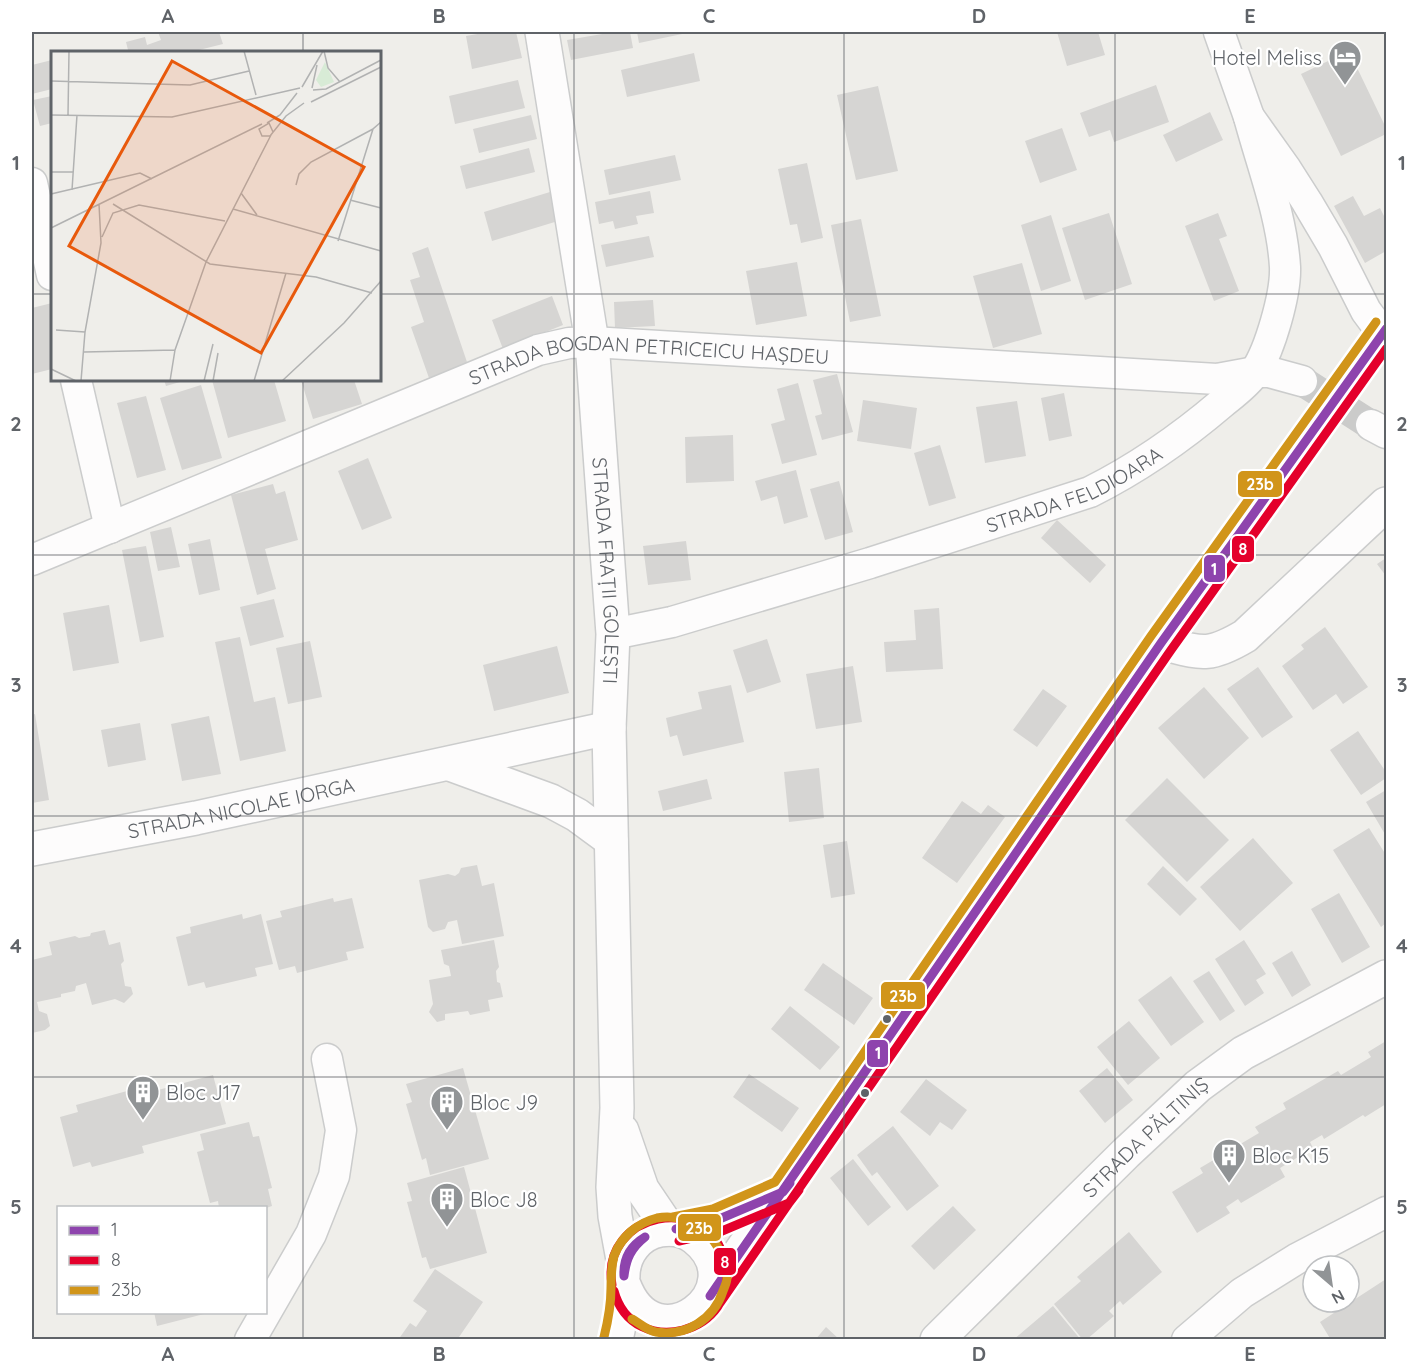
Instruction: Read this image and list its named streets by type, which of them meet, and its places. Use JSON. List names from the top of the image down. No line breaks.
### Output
{"streets":{"street":["STRADA BOGDAN PETRICEICU HAȘDEU","STRADA FELDIOARA","STRADA FRAȚII GOLEȘTI","STRADA NICOLAE IORGA","STRADA PĂLTINIȘ"]},"crossings":[["STRADA BOGDAN PETRICEICU HAȘDEU","STRADA FELDIOARA"],["STRADA BOGDAN PETRICEICU HAȘDEU","STRADA FRAȚII GOLEȘTI"],["STRADA FELDIOARA","STRADA FRAȚII GOLEȘTI"],["STRADA FRAȚII GOLEȘTI","STRADA NICOLAE IORGA"]],"places":{"hotel":["Hotel Meliss"],"building":["Bloc J17","Bloc J9","Bloc K15","Bloc J8"]},"lines":["transit line 23b","transit line 1","transit line 8"],"legend":["1","8","23b"],"north":"bottom right","grid":{"columns":["A","B","C","D","E"],"rows":["1","2","3","4","5"]}}
